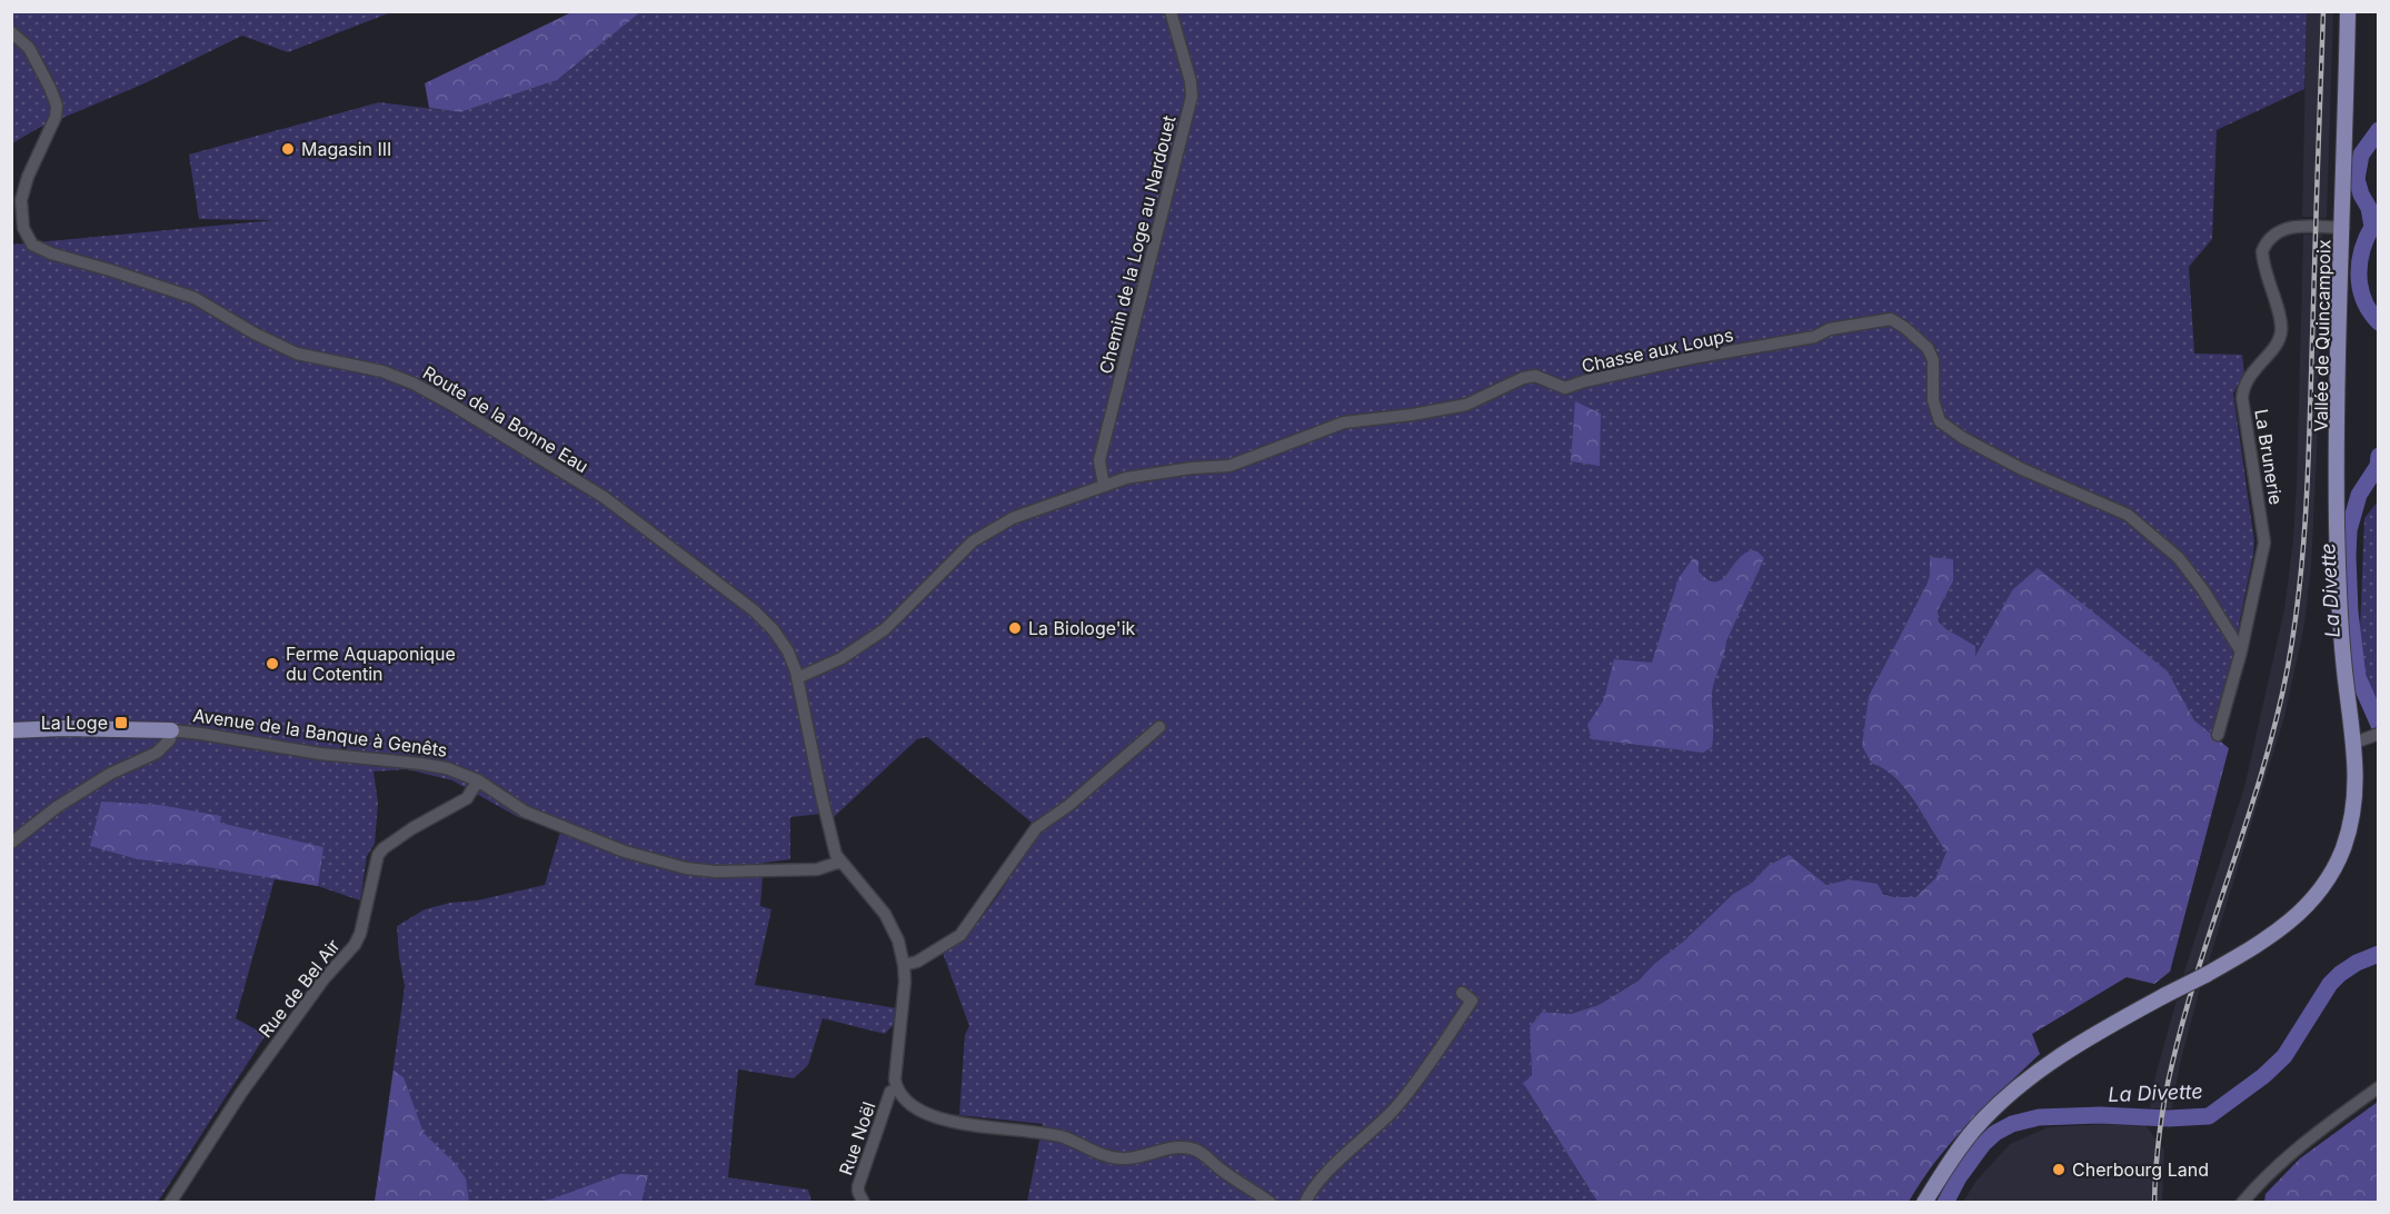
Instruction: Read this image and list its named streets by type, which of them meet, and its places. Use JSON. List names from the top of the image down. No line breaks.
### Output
{"streets":{"main road":["Vallée de Quincampoix","Avenue de la Banque à Genêts"],"street":["Chemin de la Loge au Nardouet","Chasse aux Loups","Route de la Bonne Eau","La Brunerie","Rue de Bel Air","Rue Noël"]},"crossings":[["Chemin de la Loge au Nardouet","Chasse aux Loups"],["Vallée de Quincampoix","La Brunerie"],["Chasse aux Loups","Route de la Bonne Eau"],["Chasse aux Loups","La Brunerie"],["Route de la Bonne Eau","Avenue de la Banque à Genêts"],["Avenue de la Banque à Genêts","Rue de Bel Air"]],"water":["La Divette"],"places":{"other":["Magasin III","La Biologe'ik","Ferme Aquaponique du Cotentin","Cherbourg Land"],"transit":["La Loge"]}}
